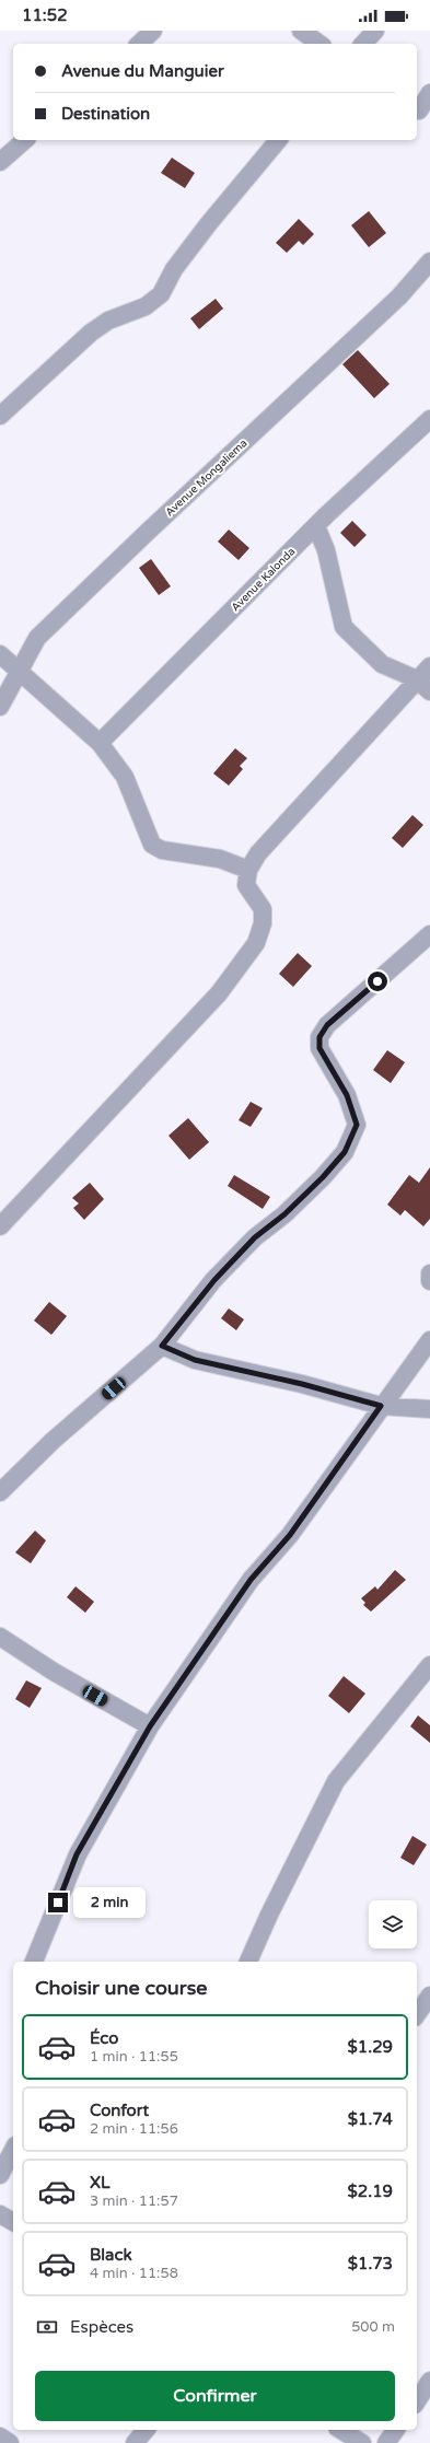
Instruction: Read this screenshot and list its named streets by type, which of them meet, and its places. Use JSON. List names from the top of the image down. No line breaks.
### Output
{"streets":{"street":["Avenue Mongaliema","Avenue Kalonda"]},"page":{"status":"11:52","banner":["Avenue du Manguier","Destination"],"bubble":"2 min","heading":"Choisir une course","list":[{"name":"Éco","note":"1 min · 11:55","value":"$1.29"},{"name":"Confort","note":"2 min · 11:56","value":"$1.74"},{"name":"XL","note":"3 min · 11:57","value":"$2.19"},{"name":"Black","note":"4 min · 11:58","value":"$1.73"}],"pay":["Espèces","500 m"],"buttons":"Confirmer"}}
